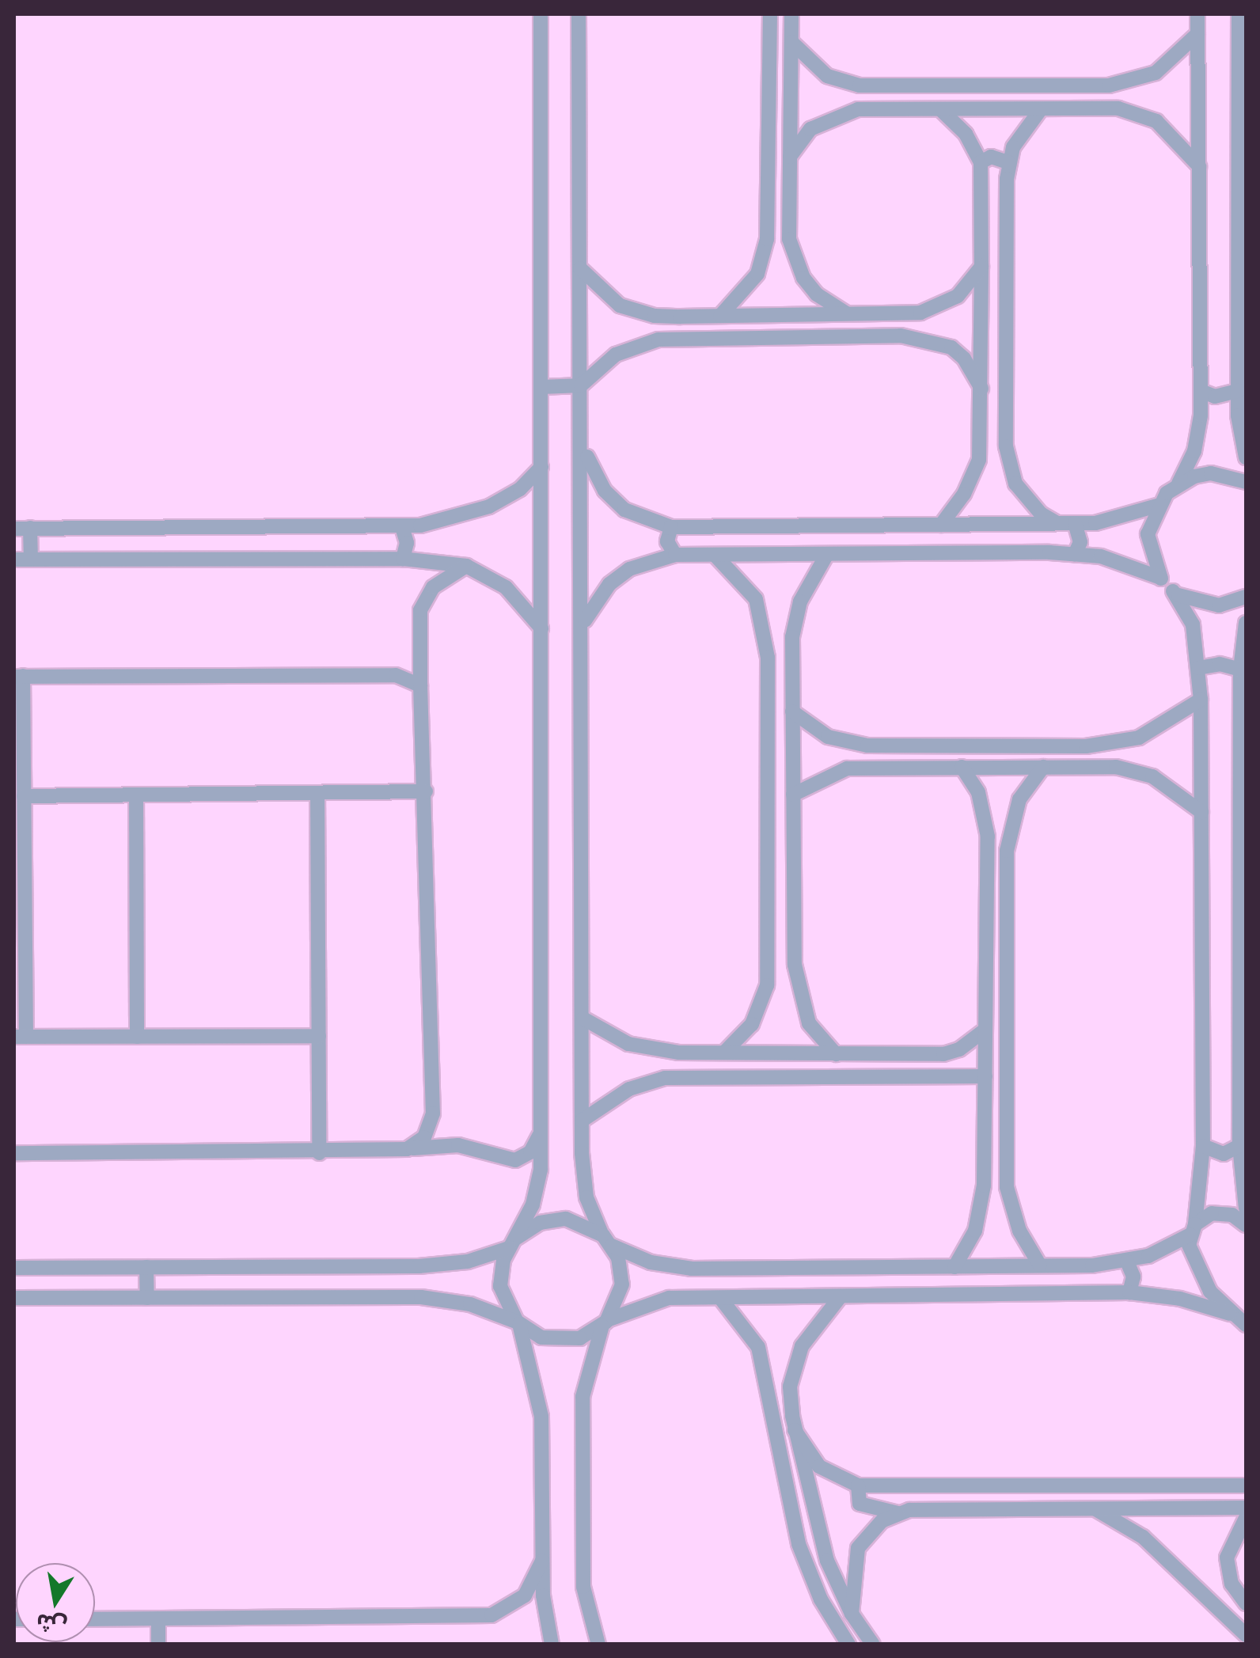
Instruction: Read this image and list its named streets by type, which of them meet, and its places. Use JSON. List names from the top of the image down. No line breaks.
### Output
{"north":"bottom"}
